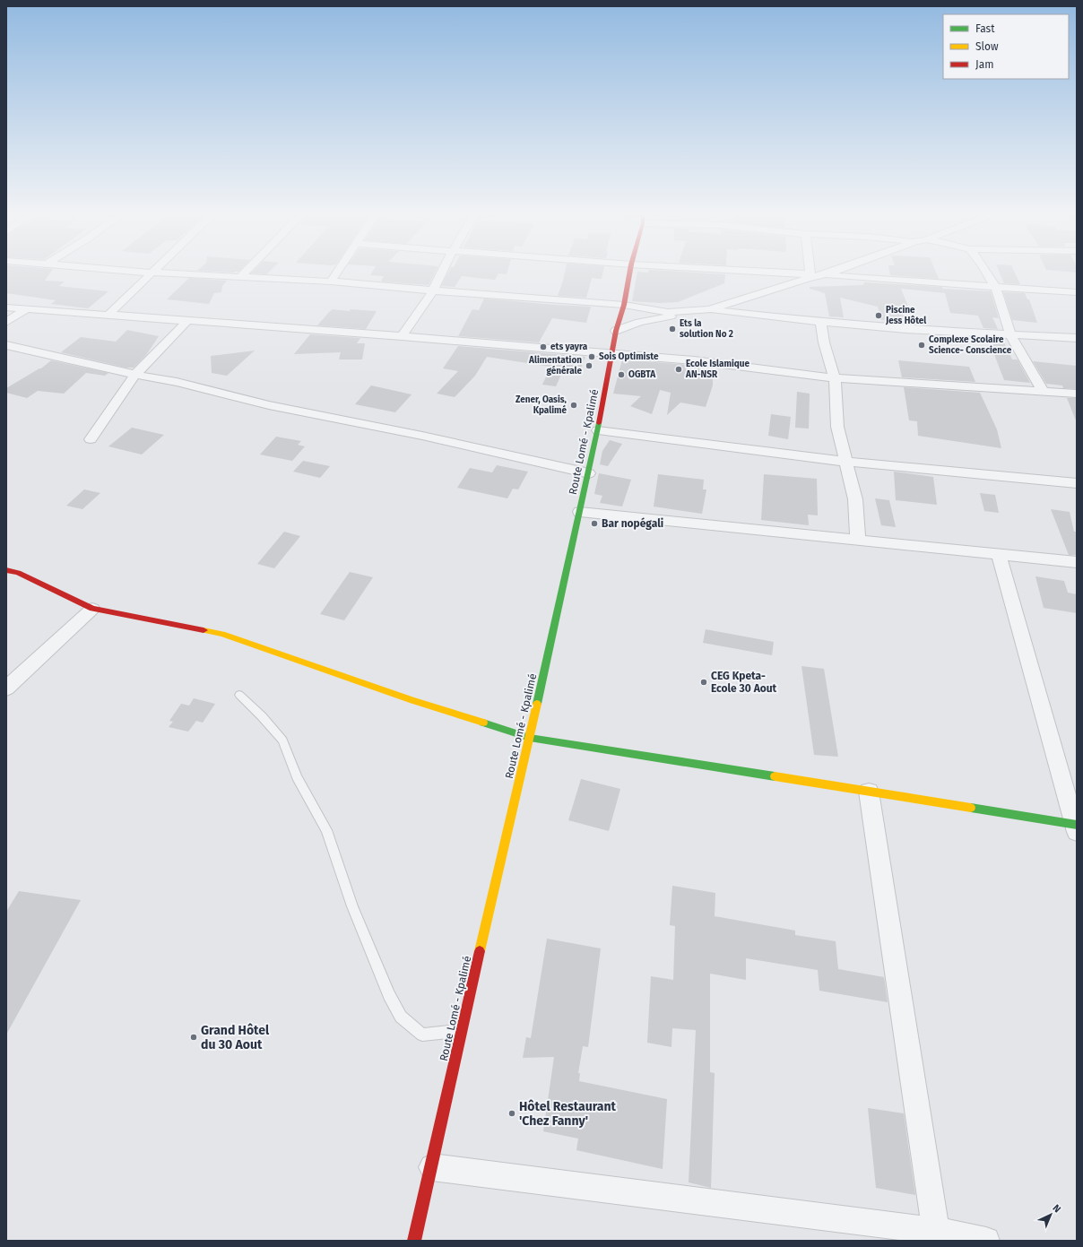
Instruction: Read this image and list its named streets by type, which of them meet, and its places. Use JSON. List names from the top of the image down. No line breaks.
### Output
{"streets":{"main road":["Route Lomé - Kpalimé"]},"places":["Piscine Jess Hôtel","Ets la solution No 2","Complexe Scolaire Science- Conscience","ets yayra","Sois Optimiste","Alimentation générale","Ecole Islamique AN-NSR","OGBTA","Zener, Oasis, Kpalimé","Bar nopégali","CEG Kpeta- Ecole 30 Aout","Grand Hôtel du 30 Aout","Hôtel Restaurant 'Chez Fanny'"],"legend":["Fast","Slow","Jam"],"north":"top right"}
